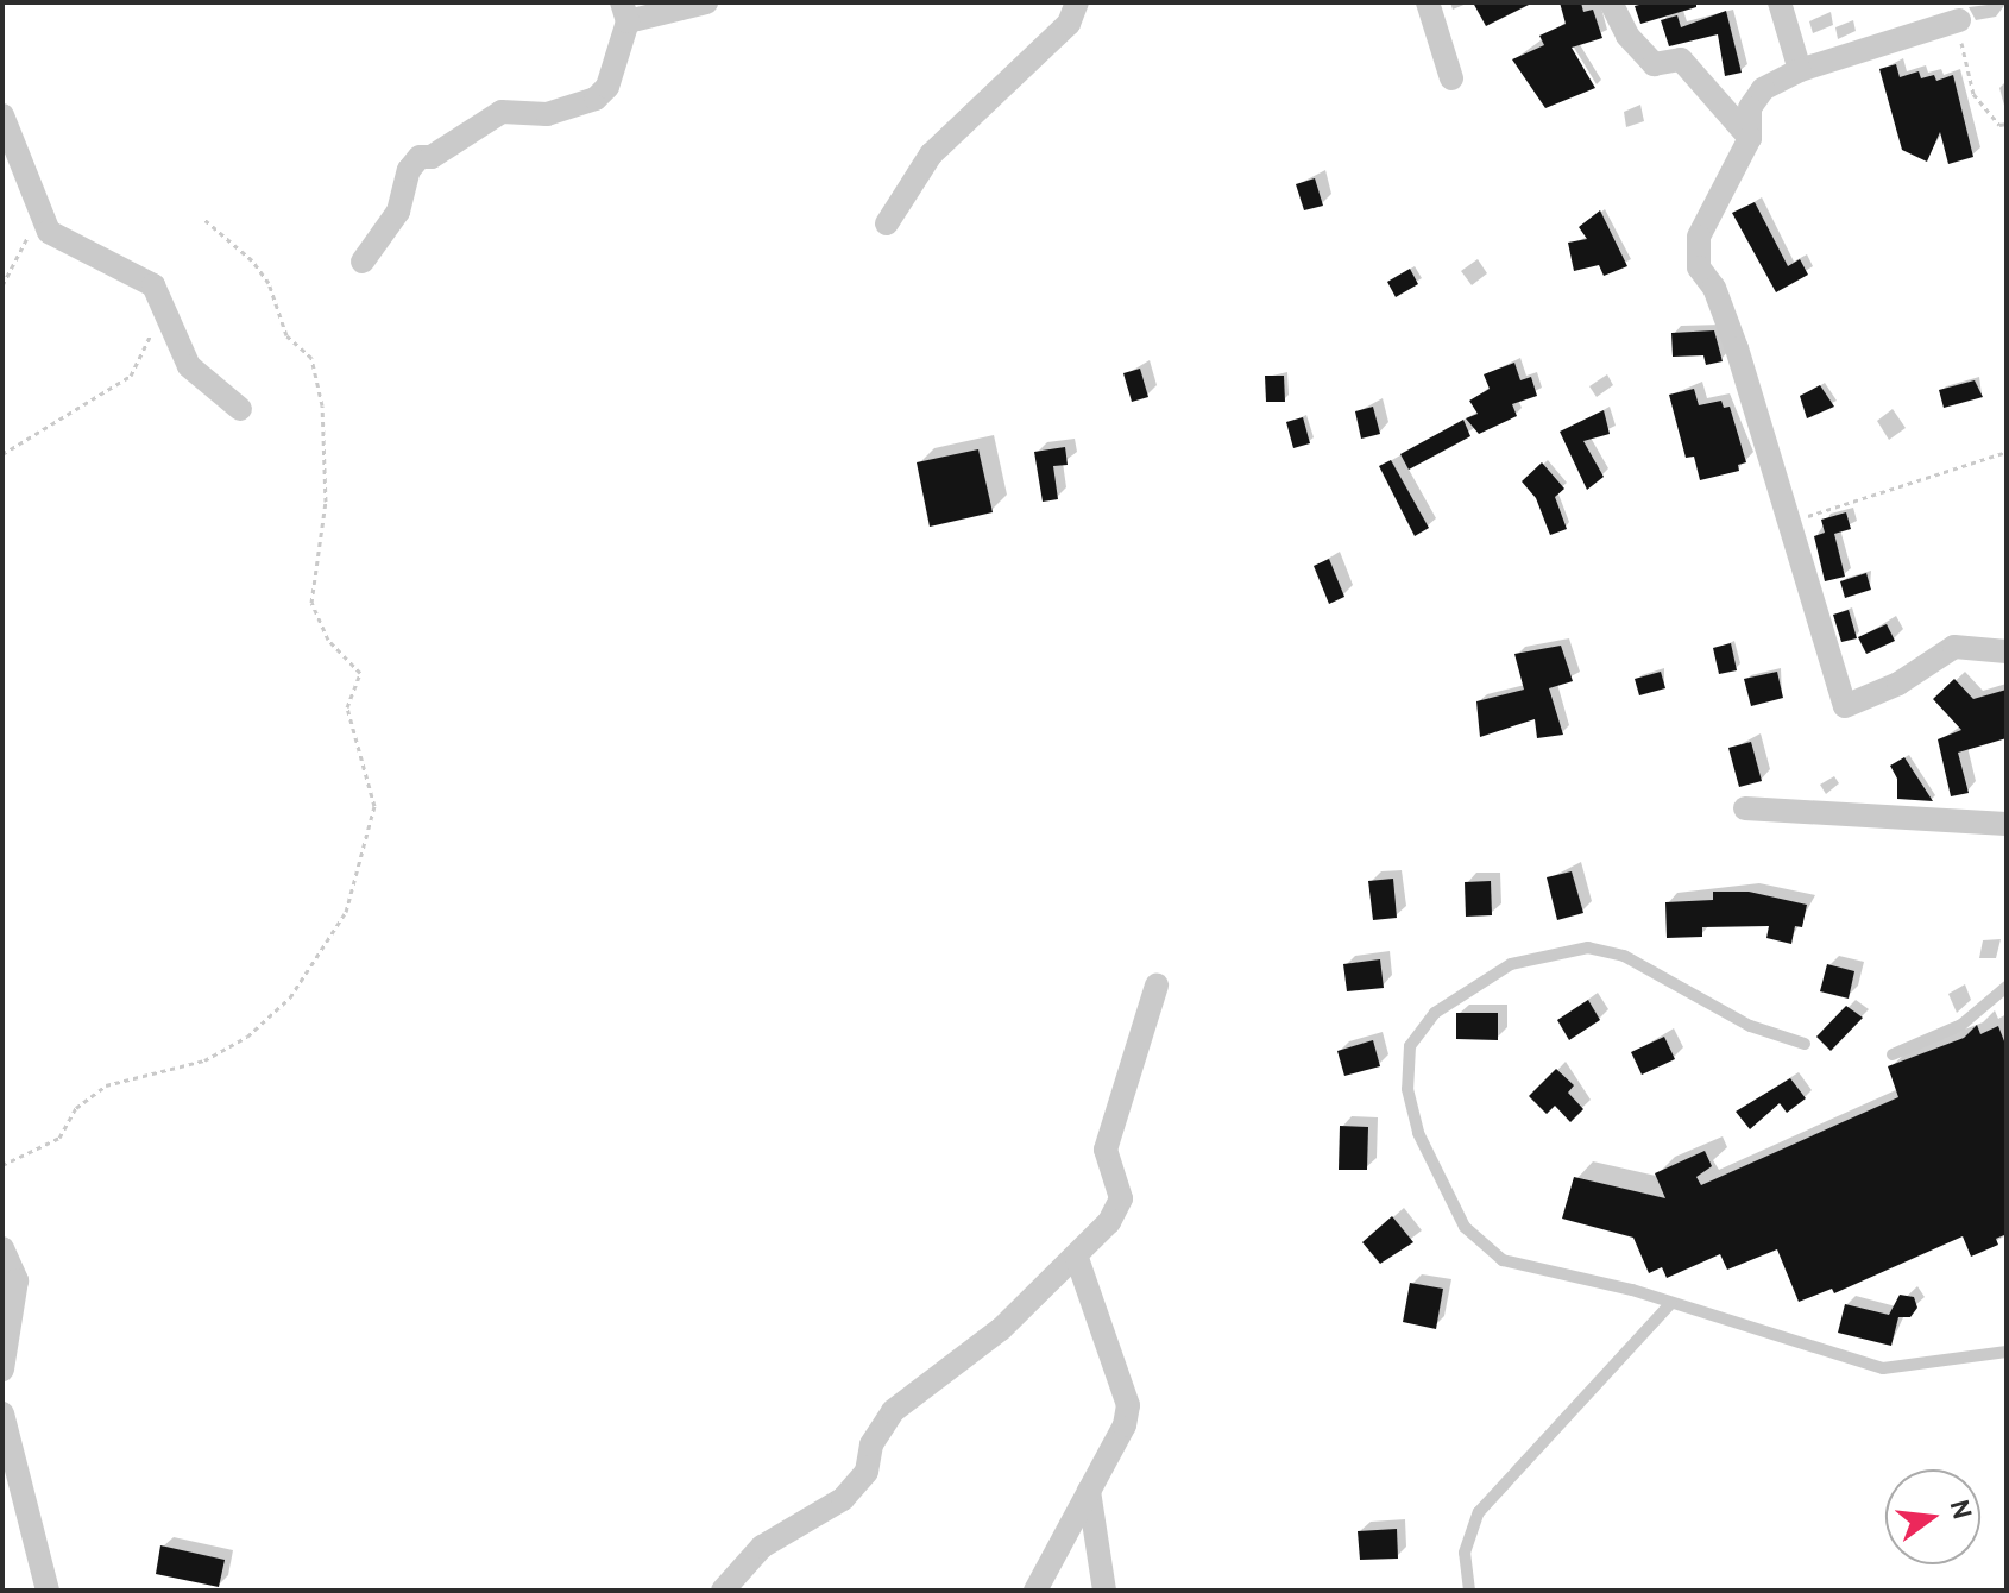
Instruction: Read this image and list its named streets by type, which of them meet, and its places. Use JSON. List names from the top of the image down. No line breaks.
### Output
{"north":"right"}
